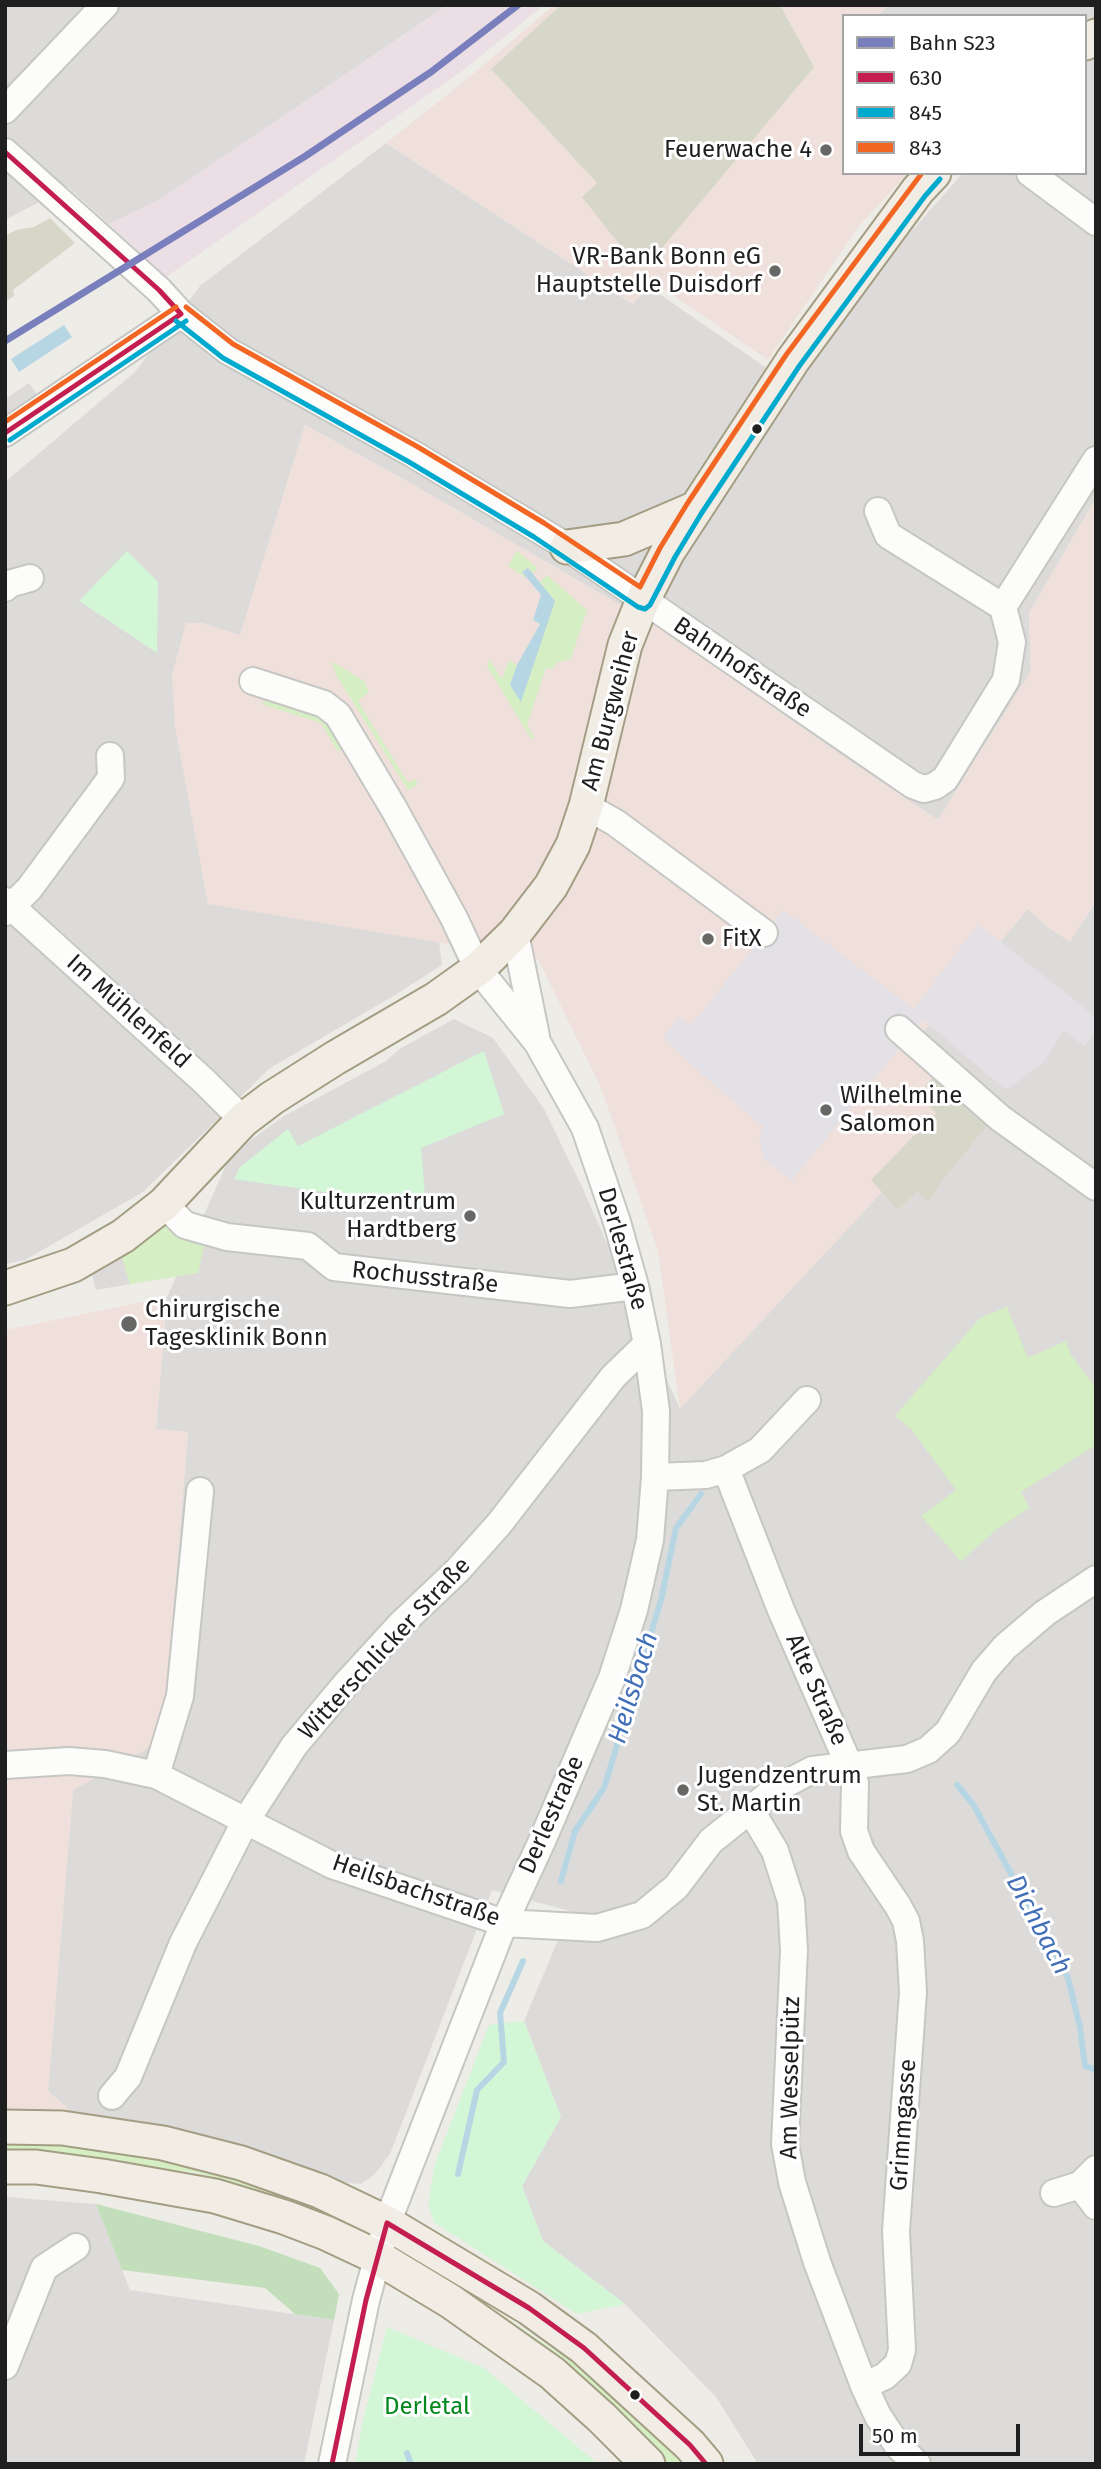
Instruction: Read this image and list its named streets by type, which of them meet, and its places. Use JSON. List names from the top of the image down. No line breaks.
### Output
{"streets":{"main road":["Am Burgweiher"],"street":["Bahnhofstraße","Im Mühlenfeld","Derlestraße","Rochusstraße","Witterschlicker Straße","Alte Straße","Heilsbachstraße","Am Wesselpütz","Grimmgasse"]},"crossings":[["Bahnhofstraße","Am Burgweiher"],["Am Burgweiher","Im Mühlenfeld"],["Am Burgweiher","Derlestraße"],["Am Burgweiher","Rochusstraße"],["Derlestraße","Rochusstraße"],["Derlestraße","Witterschlicker Straße"],["Derlestraße","Heilsbachstraße"],["Witterschlicker Straße","Heilsbachstraße"],["Alte Straße","Heilsbachstraße"],["Alte Straße","Grimmgasse"],["Heilsbachstraße","Am Wesselpütz"],["Heilsbachstraße","Grimmgasse"],["Am Wesselpütz","Grimmgasse"]],"water":["Heilsbach","Dichbach"],"parks":["Derletal"],"places":["Feuerwache 4","VR-Bank Bonn eG Hauptstelle Duisdorf","FitX","Wilhelmine Salomon","Kulturzentrum Hardtberg","Chirurgische Tagesklinik Bonn","Jugendzentrum St. Martin"],"lines":["rail line S23","transit line 630","transit line 843","transit line 845"],"legend":["Bahn S23","630","845","843"],"scale_bar":"50 m"}
